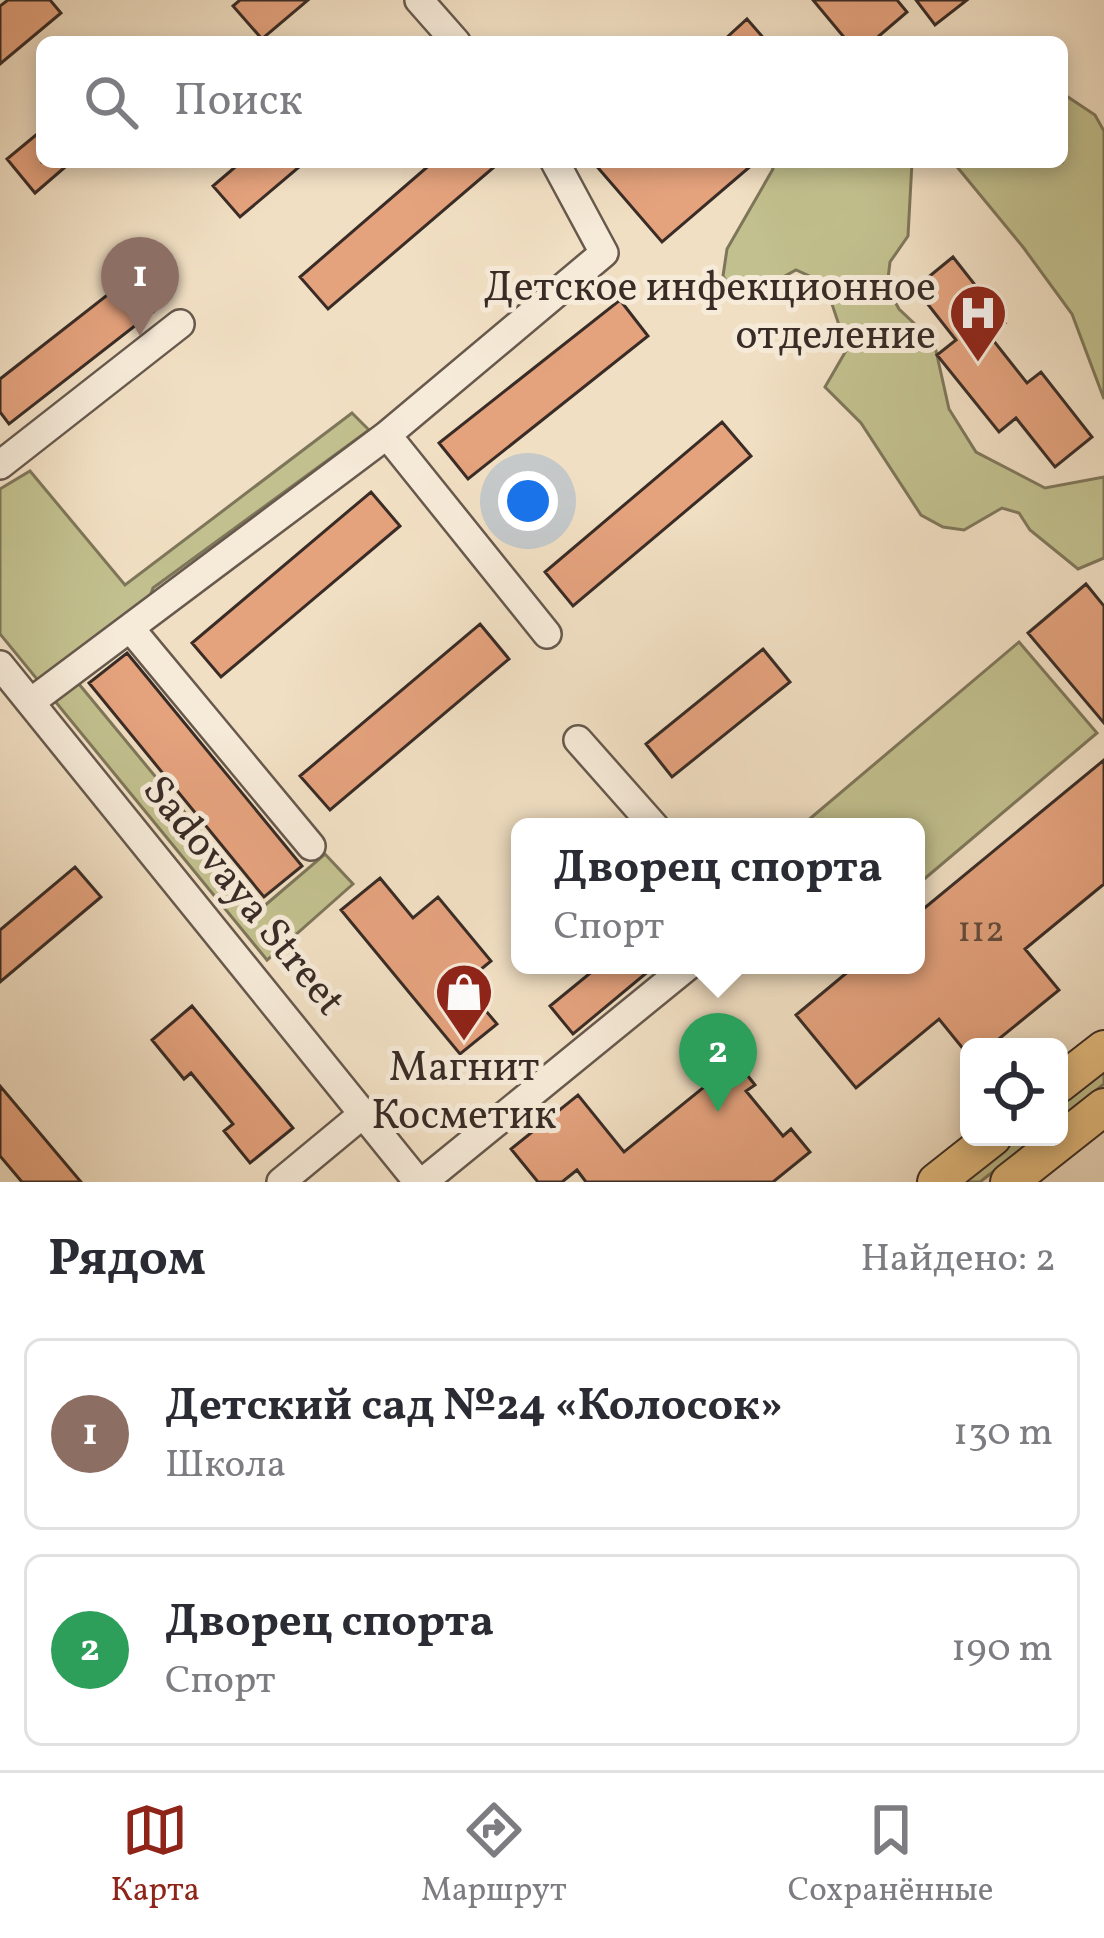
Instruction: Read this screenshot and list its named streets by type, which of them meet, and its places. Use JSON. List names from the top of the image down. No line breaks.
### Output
{"streets":{"street":["Sadovaya Street"]},"places":{"hospital":["Детское инфекционное отделение"],"shop":["Магнит Косметик"]},"house_numbers":["112"],"page":{"search":"Поиск","pins":["1","2"],"popup":["Дворец спорта","Спорт"],"heading":["Рядом","Найдено: 2"],"list":[{"mark":"1","name":"Детский сад №24 «Колосок»","note":"Школа","value":"130 m"},{"mark":"2","name":"Дворец спорта","note":"Спорт","value":"190 m"}],"nav":["Карта","Маршрут","Сохранённые"]}}
